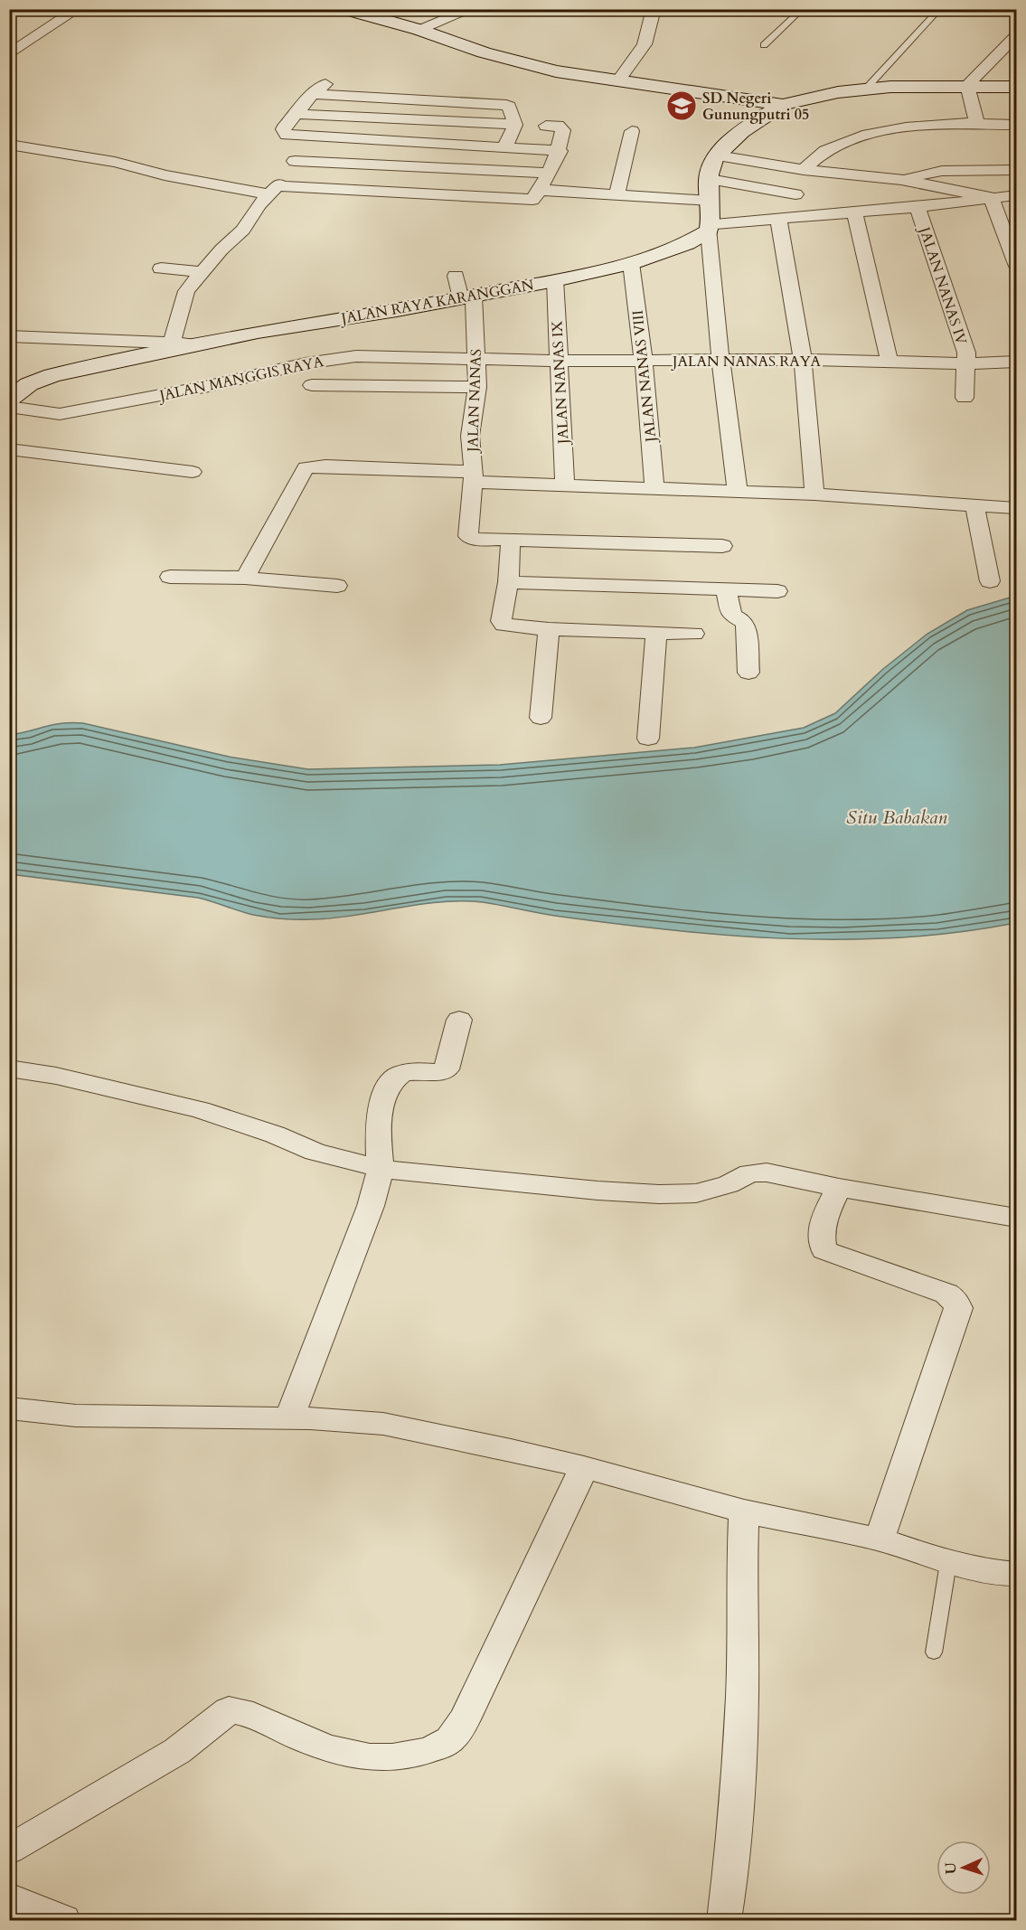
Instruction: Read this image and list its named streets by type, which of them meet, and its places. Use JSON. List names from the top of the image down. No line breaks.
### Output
{"streets":{"street":["JALAN NANAS IV","JALAN RAYA KARANGGAN","JALAN NANAS RAYA","JALAN NANAS VIII","JALAN MANGGIS RAYA","JALAN NANAS IX","JALAN NANAS"]},"crossings":[["JALAN NANAS IV","JALAN NANAS RAYA"],["JALAN RAYA KARANGGAN","JALAN NANAS VIII"],["JALAN RAYA KARANGGAN","JALAN NANAS IX"],["JALAN RAYA KARANGGAN","JALAN NANAS"],["JALAN NANAS RAYA","JALAN NANAS VIII"],["JALAN NANAS RAYA","JALAN MANGGIS RAYA"],["JALAN NANAS RAYA","JALAN NANAS IX"],["JALAN NANAS RAYA","JALAN NANAS"],["JALAN MANGGIS RAYA","JALAN NANAS"]],"water":["Situ Babakan"],"places":{"school or university":["SD Negeri Gunungputri 05"]},"north":"left"}
